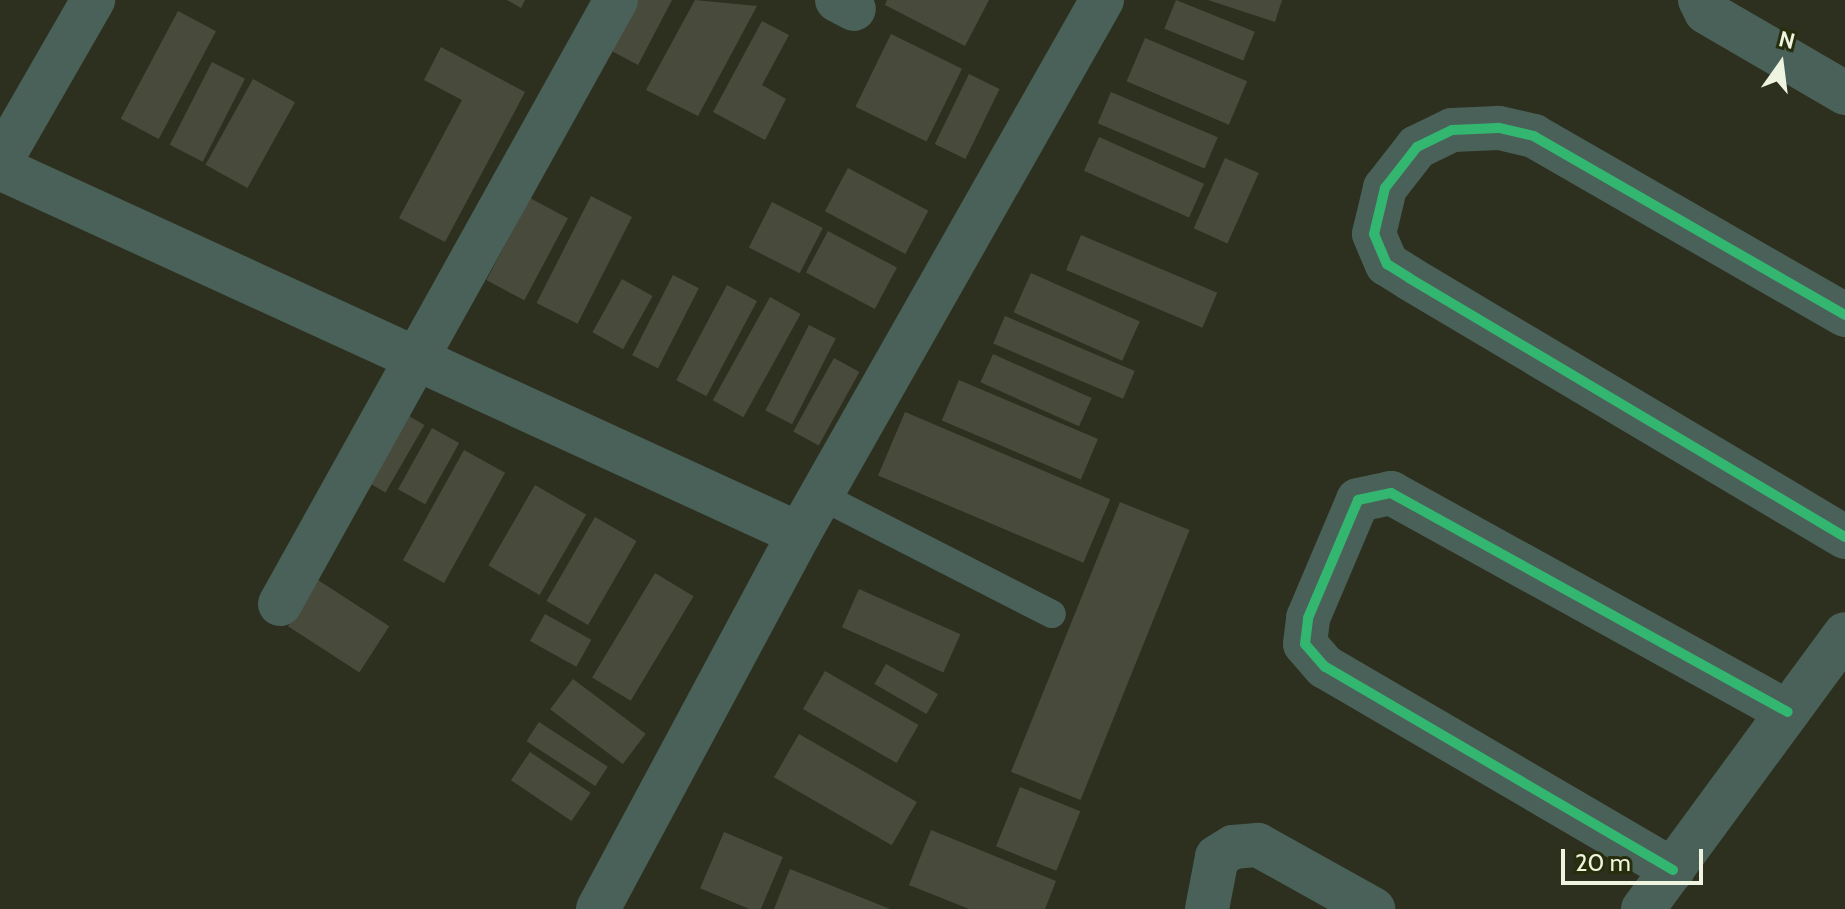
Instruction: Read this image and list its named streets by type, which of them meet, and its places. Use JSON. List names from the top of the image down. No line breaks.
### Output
{"scale_bar":"20 m","north":"top"}
